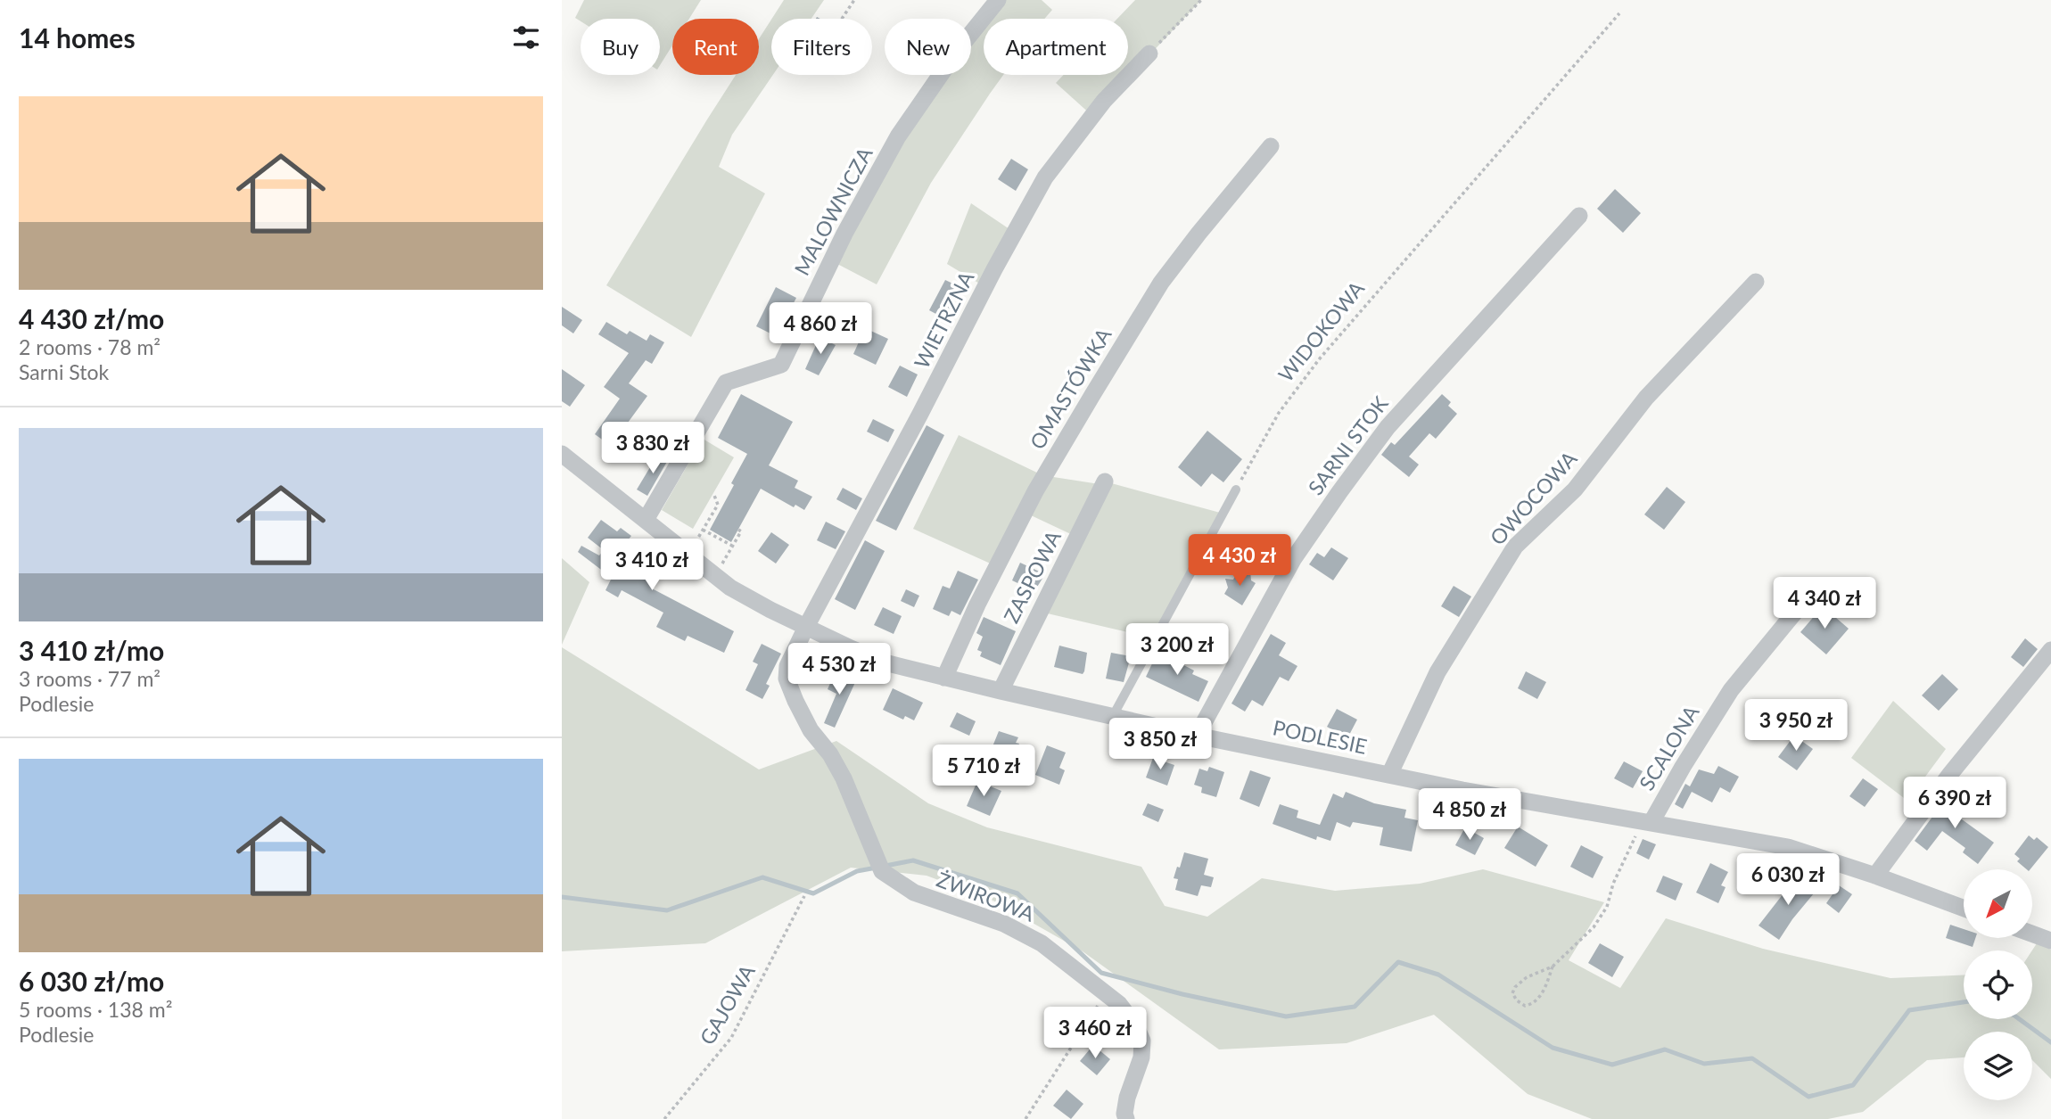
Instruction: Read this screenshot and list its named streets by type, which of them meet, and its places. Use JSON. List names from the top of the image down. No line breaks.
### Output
{"streets":{"street":["MALOWNICZA","WIETRZNA","OMASTÓWKA","SARNI STOK","OWOCOWA","ZASPOWA","PODLESIE","SCALONA","ŻWIROWA"],"path":["WIDOKOWA","GAJOWA"]},"crossings":[["MALOWNICZA","PODLESIE"],["WIETRZNA","PODLESIE"],["WIETRZNA","ŻWIROWA"],["OMASTÓWKA","PODLESIE"],["SARNI STOK","PODLESIE"],["OWOCOWA","PODLESIE"],["ZASPOWA","PODLESIE"],["PODLESIE","SCALONA"]],"north":"bottom left","page":{"heading":"14 homes","chip":["Buy","Rent","Filters","New","Apartment"],"list":[{"name":"4 430 zł/mo","note":"2 rooms · 78 m² · Sarni Stok"},{"name":"3 410 zł/mo","note":"3 rooms · 77 m² · Podlesie"},{"name":"6 030 zł/mo","note":"5 rooms · 138 m² · Podlesie"}],"price":["4 860 zł","3 830 zł","4 430 zł","3 410 zł","4 340 zł","3 200 zł","4 530 zł","3 950 zł","3 850 zł","5 710 zł","6 390 zł","4 850 zł","6 030 zł","3 460 zł"]}}
